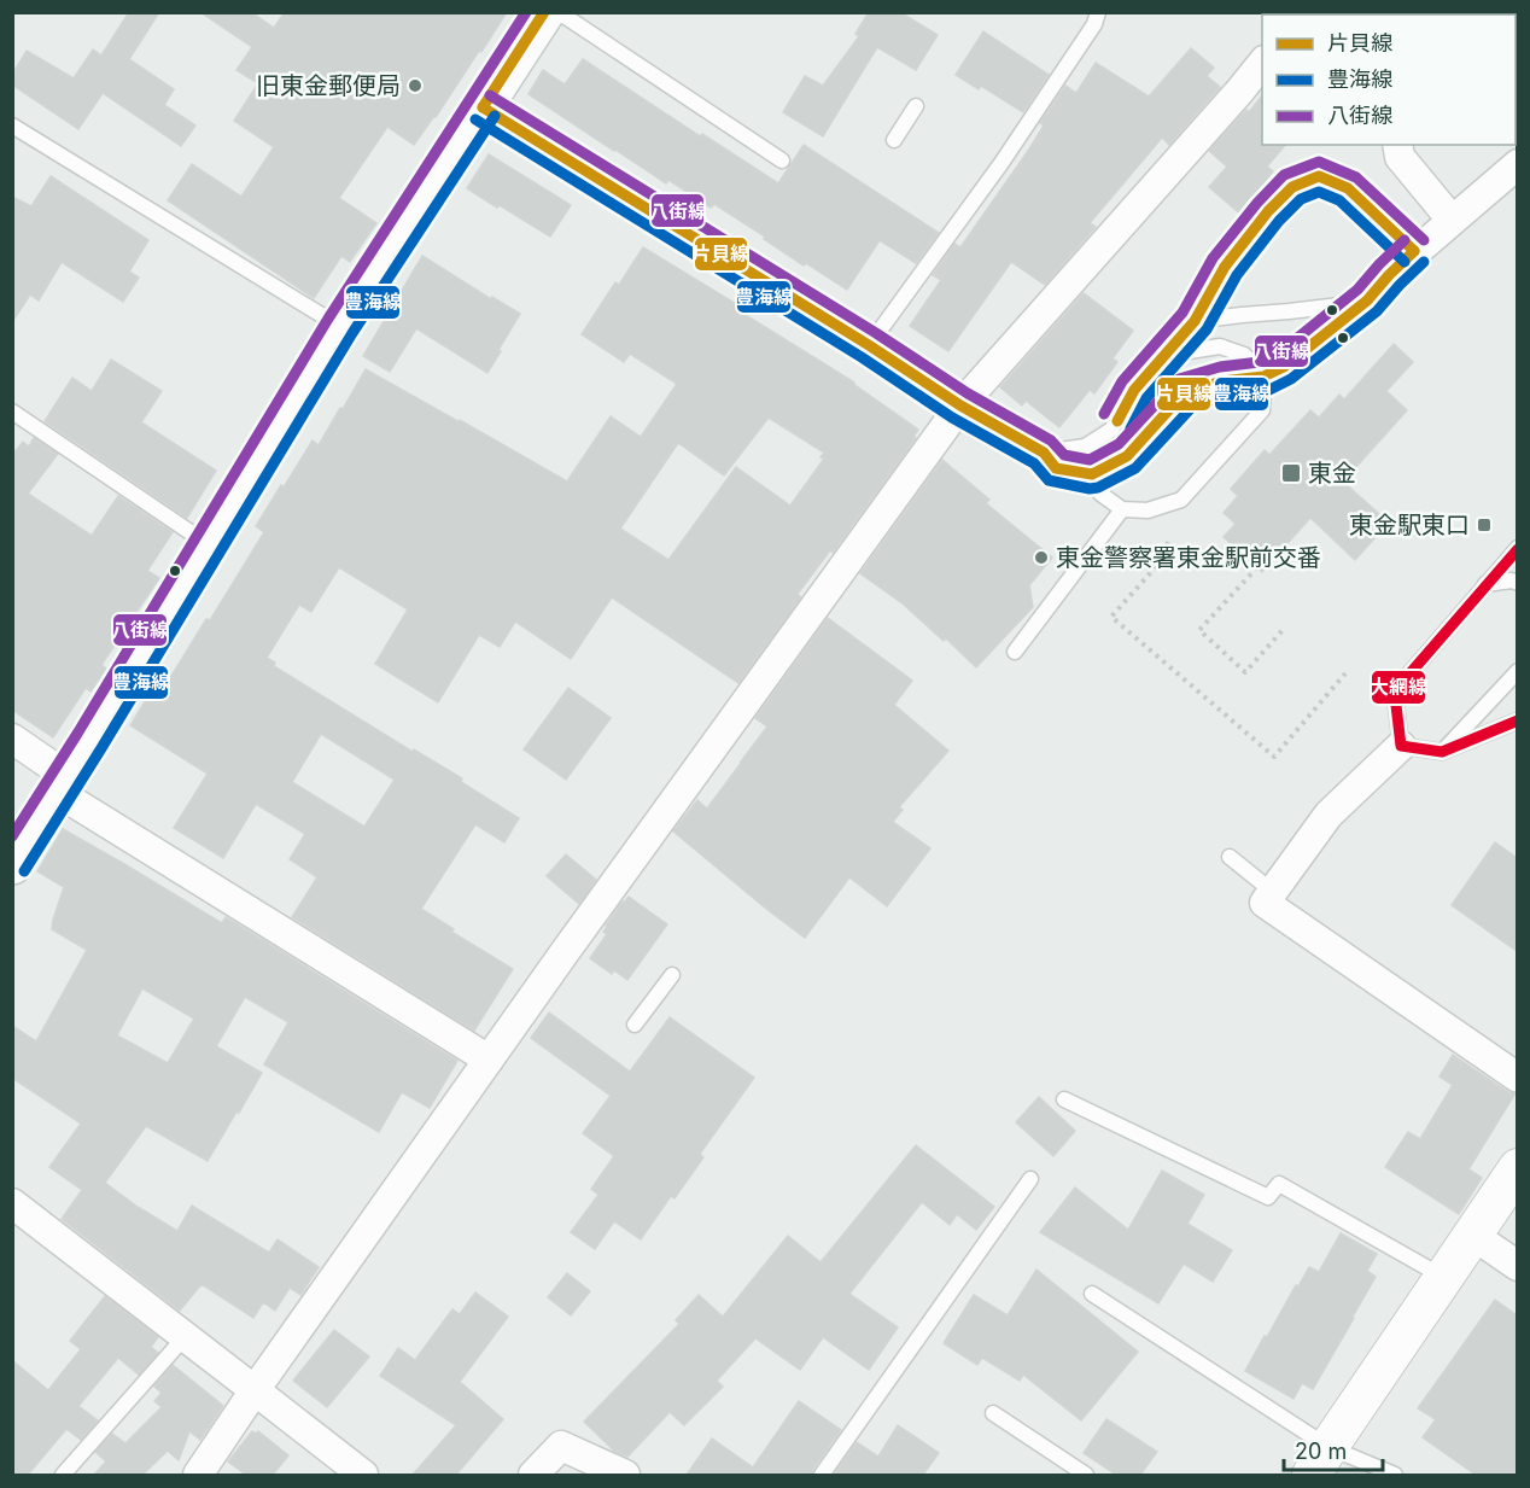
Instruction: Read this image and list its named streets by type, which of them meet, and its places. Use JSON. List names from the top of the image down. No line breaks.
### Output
{"places":{"other":["旧東金郵便局","東金警察署東金駅前交番"],"transit":["東金","東金駅東口"]},"lines":["transit line 片貝線","transit line 八街線","transit line 豊海線","transit line 大網線"],"legend":["片貝線","豊海線","八街線"],"scale_bar":"20 m"}
